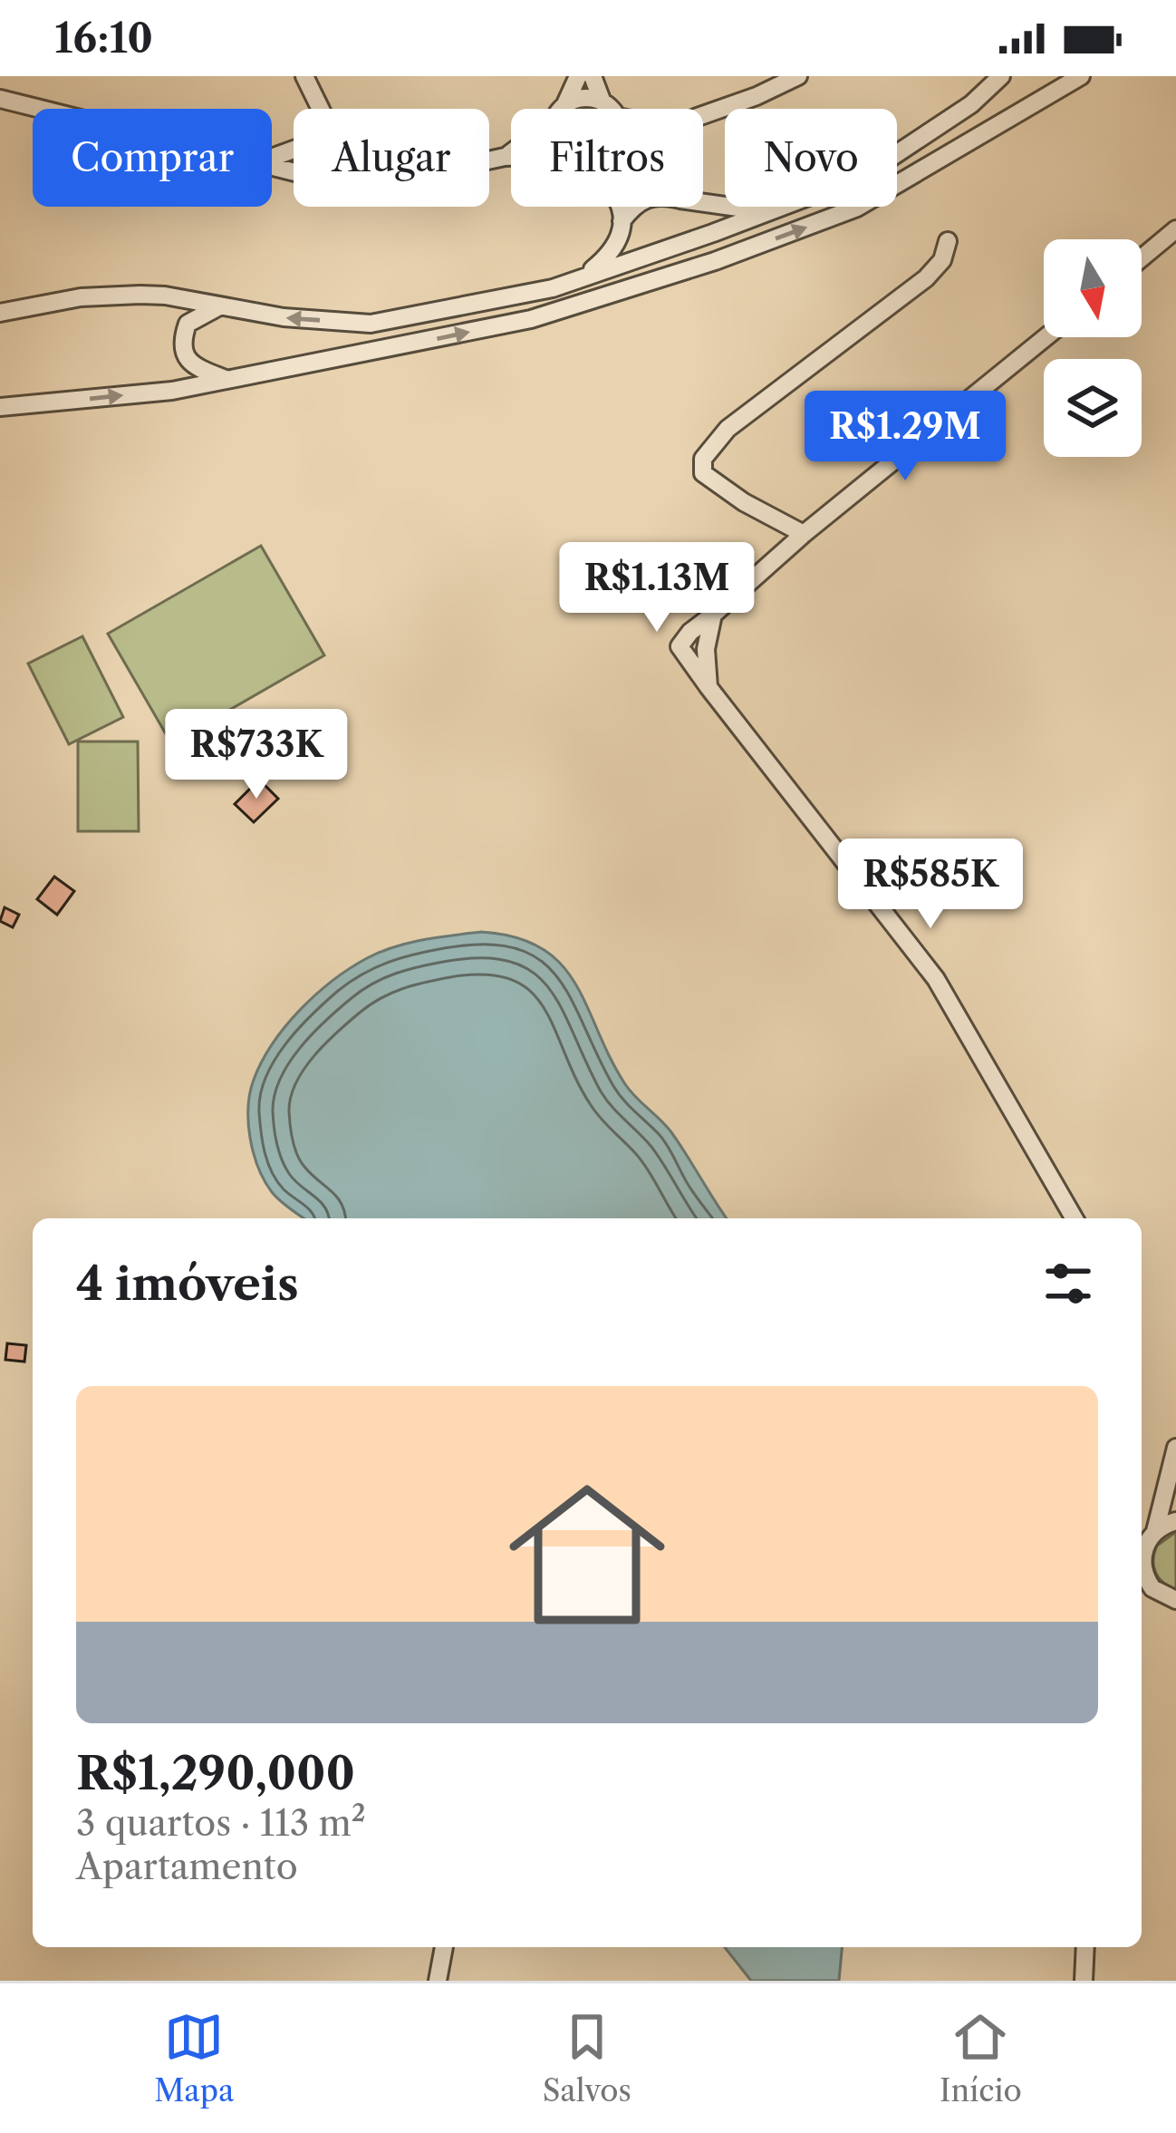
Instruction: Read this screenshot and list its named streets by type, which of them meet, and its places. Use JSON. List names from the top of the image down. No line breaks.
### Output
{"north":"bottom","page":{"status":"16:10","chip":["Comprar","Alugar","Filtros","Novo"],"price":["R$1.29M","R$1.13M","R$733K","R$585K"],"heading":"4 imóveis","list":[{"name":"R$1,290,000","note":"3 quartos · 113 m² · Apartamento"}],"tabs":["Mapa","Salvos","Início"]}}
